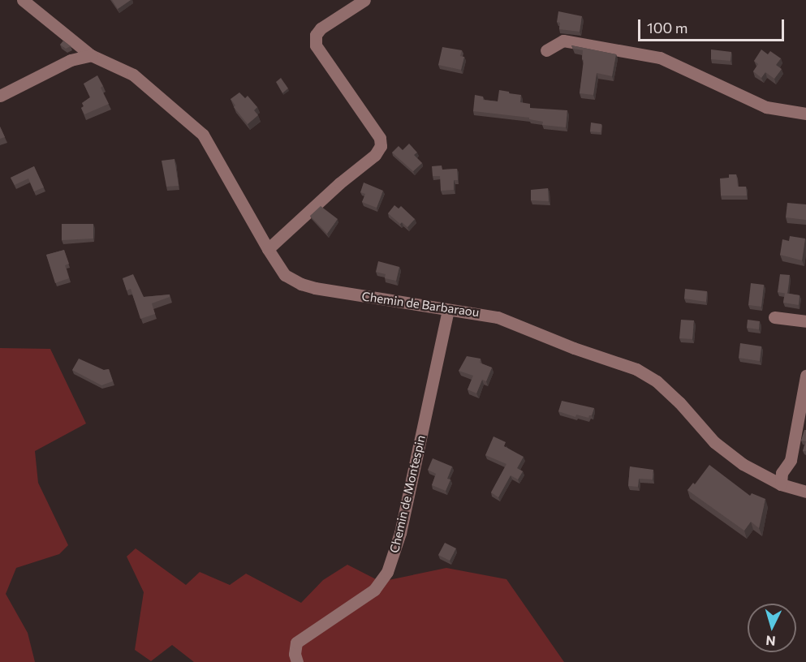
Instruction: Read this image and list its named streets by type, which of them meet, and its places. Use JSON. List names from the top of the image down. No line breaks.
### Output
{"streets":{"street":["Chemin de Barbaraou","Chemin de Montespin"]},"crossings":[["Chemin de Barbaraou","Chemin de Montespin"]],"scale_bar":"100 m","north":"bottom"}
